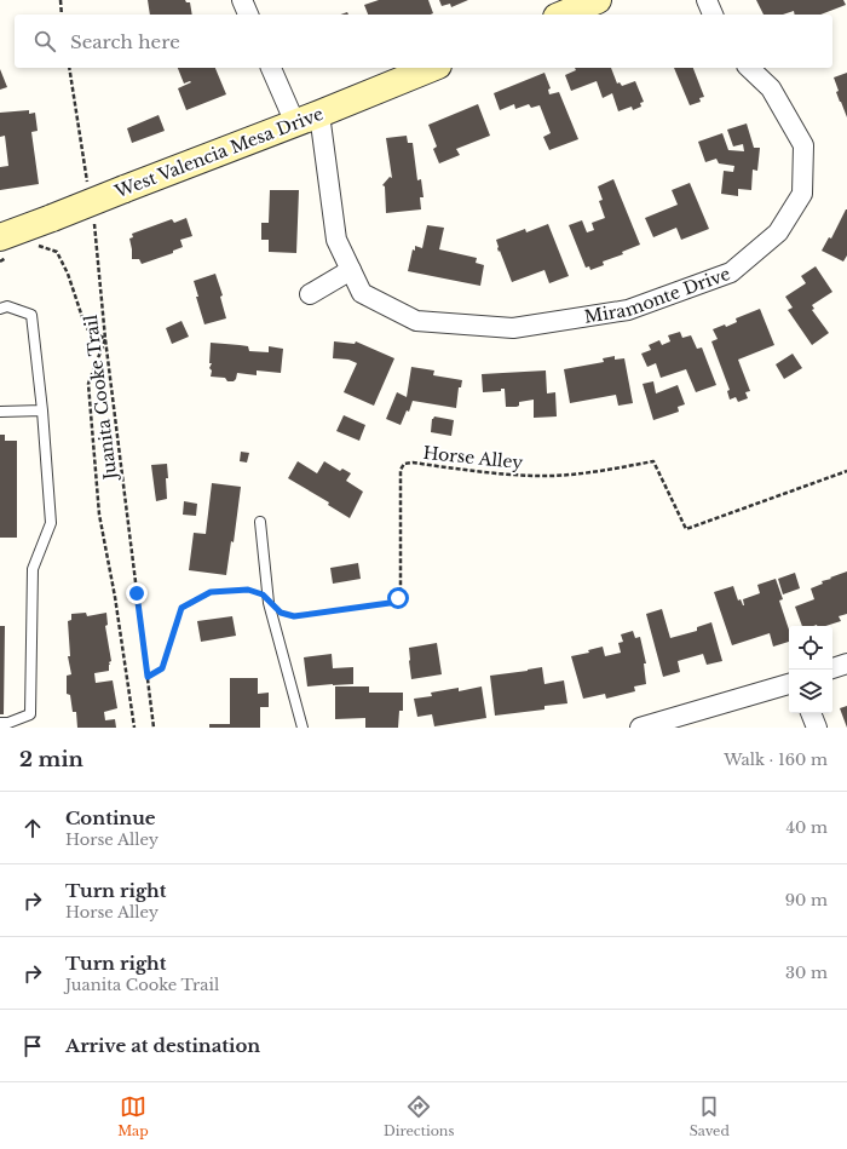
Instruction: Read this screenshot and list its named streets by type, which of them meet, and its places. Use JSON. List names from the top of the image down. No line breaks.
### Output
{"streets":{"street":["West Valencia Mesa Drive","Miramonte Drive"],"path":["Juanita Cooke Trail","Horse Alley"]},"crossings":[["West Valencia Mesa Drive","Miramonte Drive"],["Juanita Cooke Trail","Horse Alley"]],"page":{"search":"Search here","heading":["2 min","Walk · 160 m"],"list":[["Continue","Horse Alley","40 m"],["Turn right","Horse Alley","90 m"],["Turn right","Juanita Cooke Trail","30 m"],"Arrive at destination"],"nav":["Map","Directions","Saved"]}}
